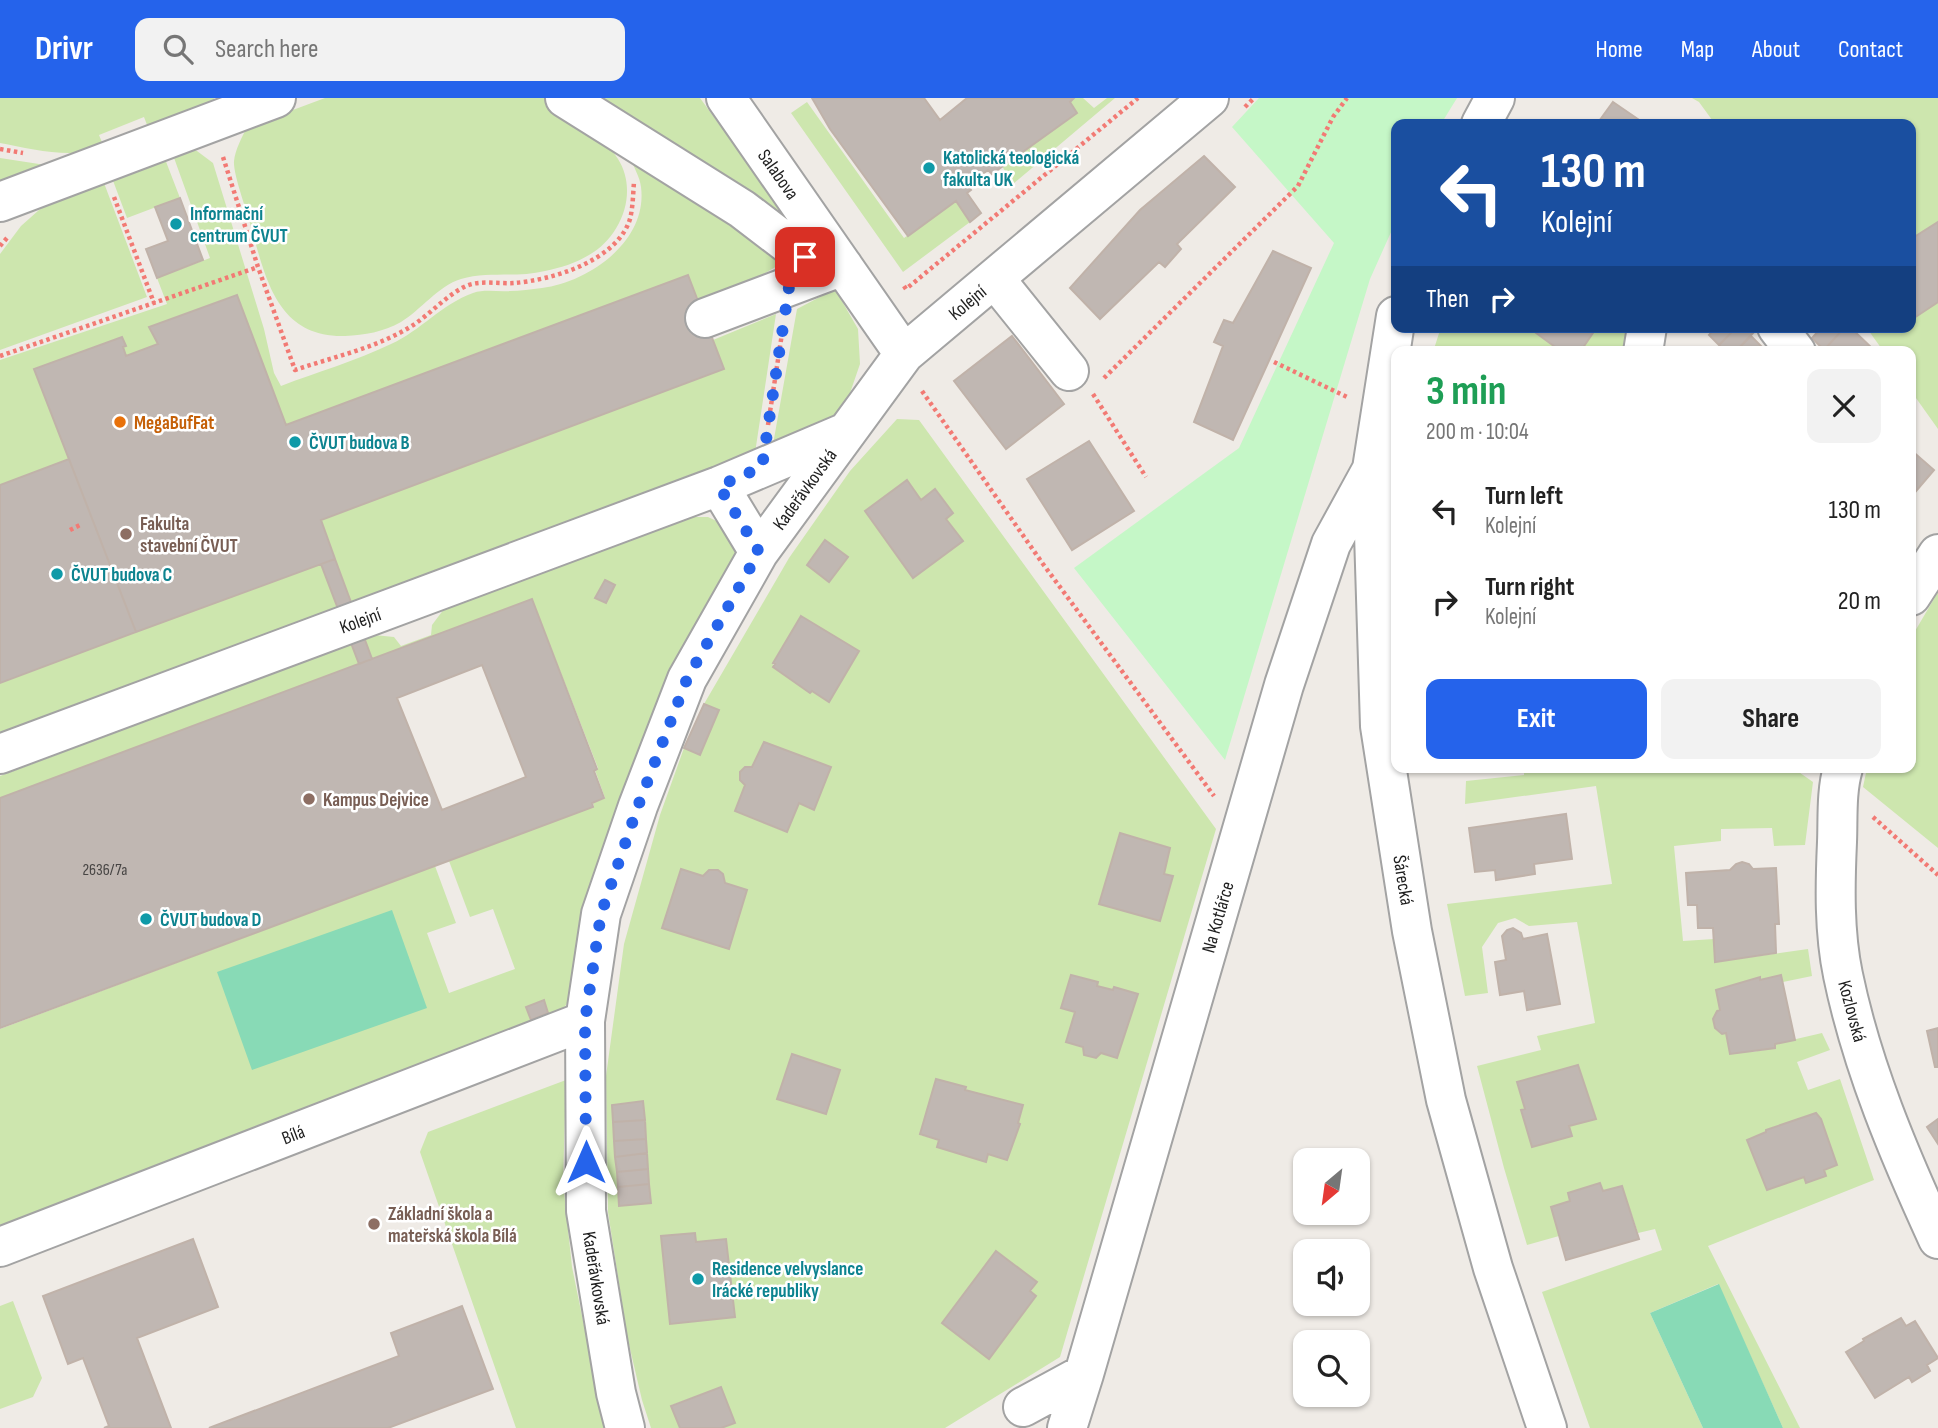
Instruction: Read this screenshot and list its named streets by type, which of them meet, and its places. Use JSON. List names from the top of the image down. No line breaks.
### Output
{"streets":{"street":["Salabova","Kolejní","Kadeřávkovská","Šárecká","Na Kotlářce","Kozlovská","Bílá"]},"crossings":[["Salabova","Kolejní"],["Kolejní","Kadeřávkovská"],["Kadeřávkovská","Bílá"],["Šárecká","Na Kotlářce"]],"places":["Katolická teologická fakulta UK","Informační centrum ČVUT","MegaBufFat","ČVUT budova B","Fakulta stavební ČVUT","ČVUT budova C","Kampus Dejvice","ČVUT budova D","Základní škola a mateřská škola Bílá","Residence velvyslance Irácké republiky"],"house_numbers":["2636/7a"],"north":"bottom left","page":{"header":"Drivr","search":"Search here","nav":["Home","Map","About","Contact"],"turn":["130 m","Kolejní"],"then":"Then","heading":["3 min","200 m · 10:04"],"list":[{"name":"Turn left","note":"Kolejní","value":"130 m"},{"name":"Turn right","note":"Kolejní","value":"20 m"}],"buttons":["Exit","Share"]}}
